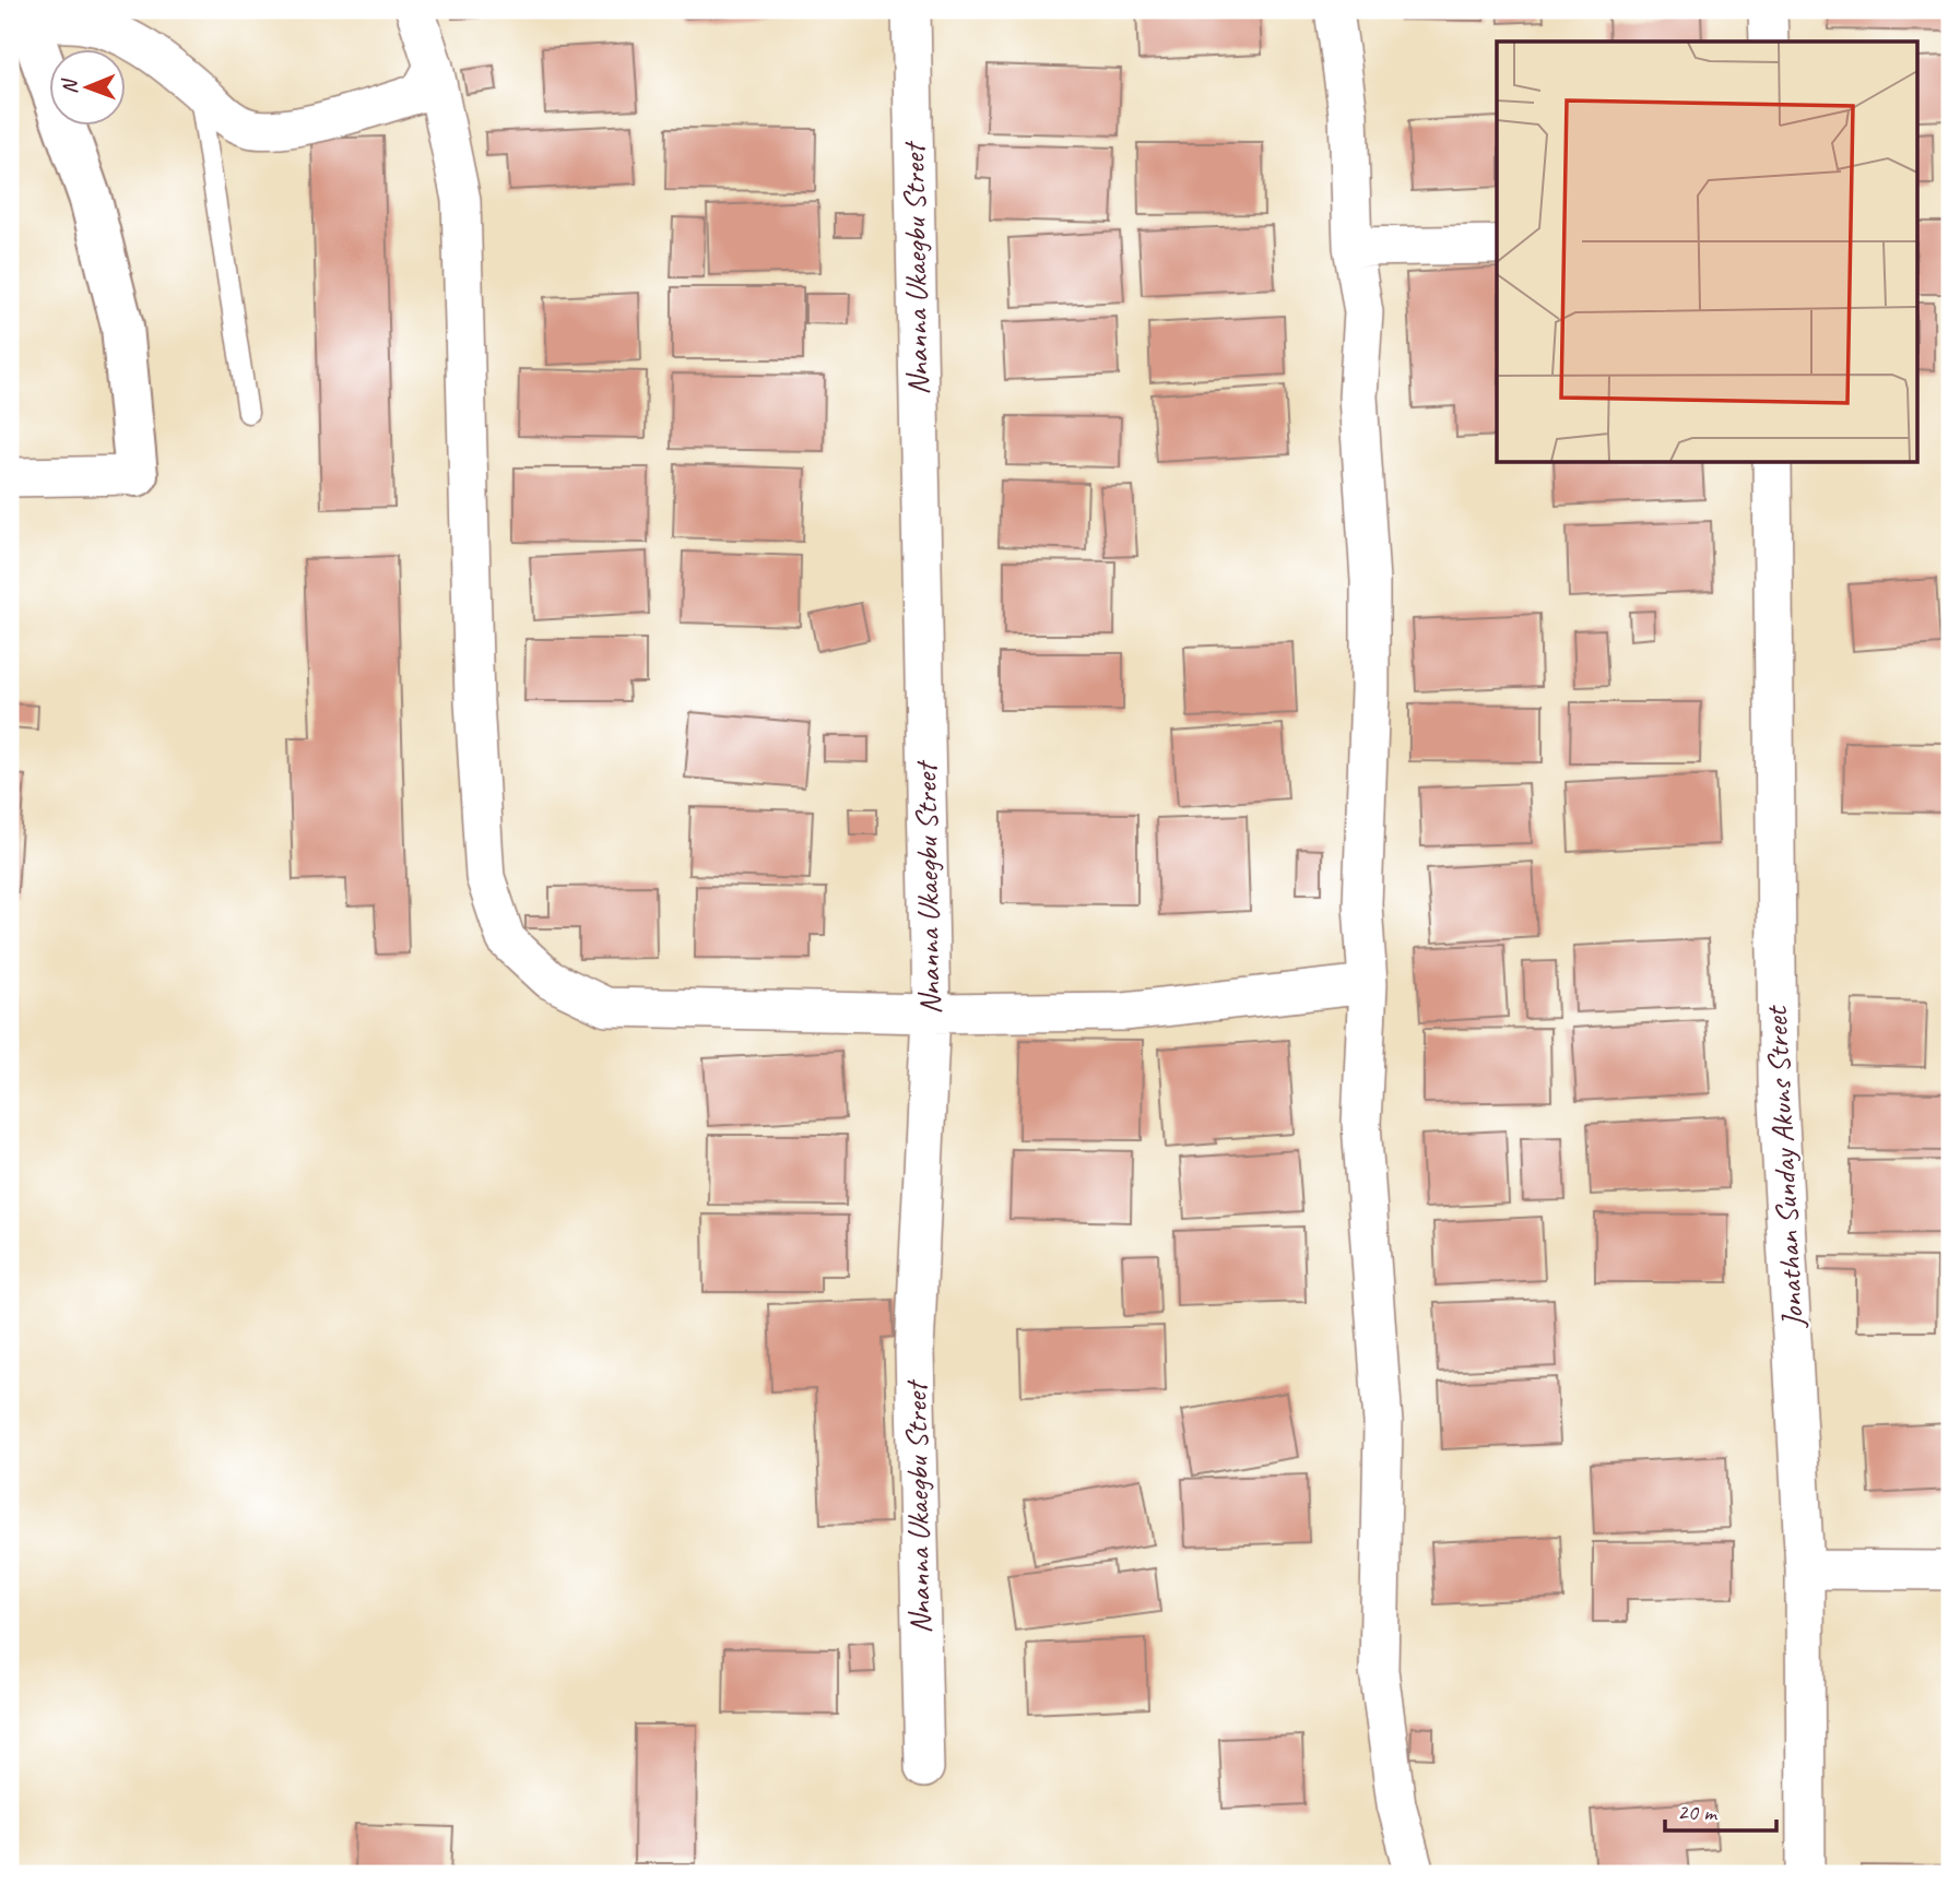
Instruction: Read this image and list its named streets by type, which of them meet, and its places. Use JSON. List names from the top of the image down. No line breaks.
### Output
{"streets":{"street":["Nnanna Ukaegbu Street","Jonathan Sunday Akuns Street"]},"scale_bar":"20 m","north":"left"}
